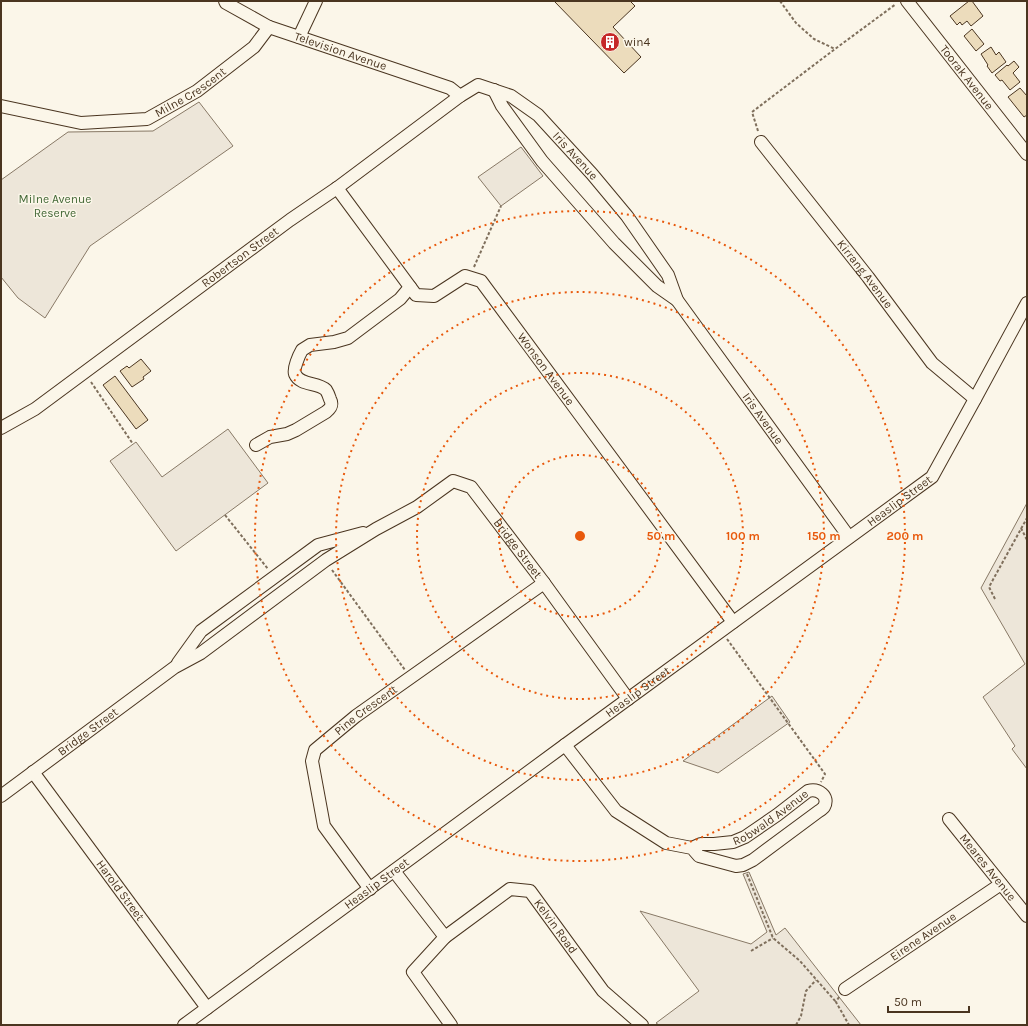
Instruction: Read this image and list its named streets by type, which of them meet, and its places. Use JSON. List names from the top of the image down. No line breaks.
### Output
{"streets":{"street":["Television Avenue","Toorak Avenue","Milne Crescent","Iris Avenue","Robertson Street","Kirrang Avenue","Wonson Avenue","Heaslip Street","Bridge Street","Pine Crescent","Robwald Avenue","Meares Avenue","Harold Street","Kelvin Road","Eirene Avenue"]},"crossings":[["Television Avenue","Milne Crescent"],["Television Avenue","Robertson Street"],["Iris Avenue","Robertson Street"],["Iris Avenue","Heaslip Street"],["Kirrang Avenue","Heaslip Street"],["Wonson Avenue","Heaslip Street"],["Heaslip Street","Bridge Street"],["Heaslip Street","Pine Crescent"],["Heaslip Street","Robwald Avenue"],["Heaslip Street","Harold Street"],["Bridge Street","Pine Crescent"],["Bridge Street","Harold Street"],["Meares Avenue","Eirene Avenue"]],"parks":["Milne Avenue Reserve"],"places":{"building":["win4"]},"scale_bar":"50 m","rings":["50 m","100 m","150 m","200 m"]}
